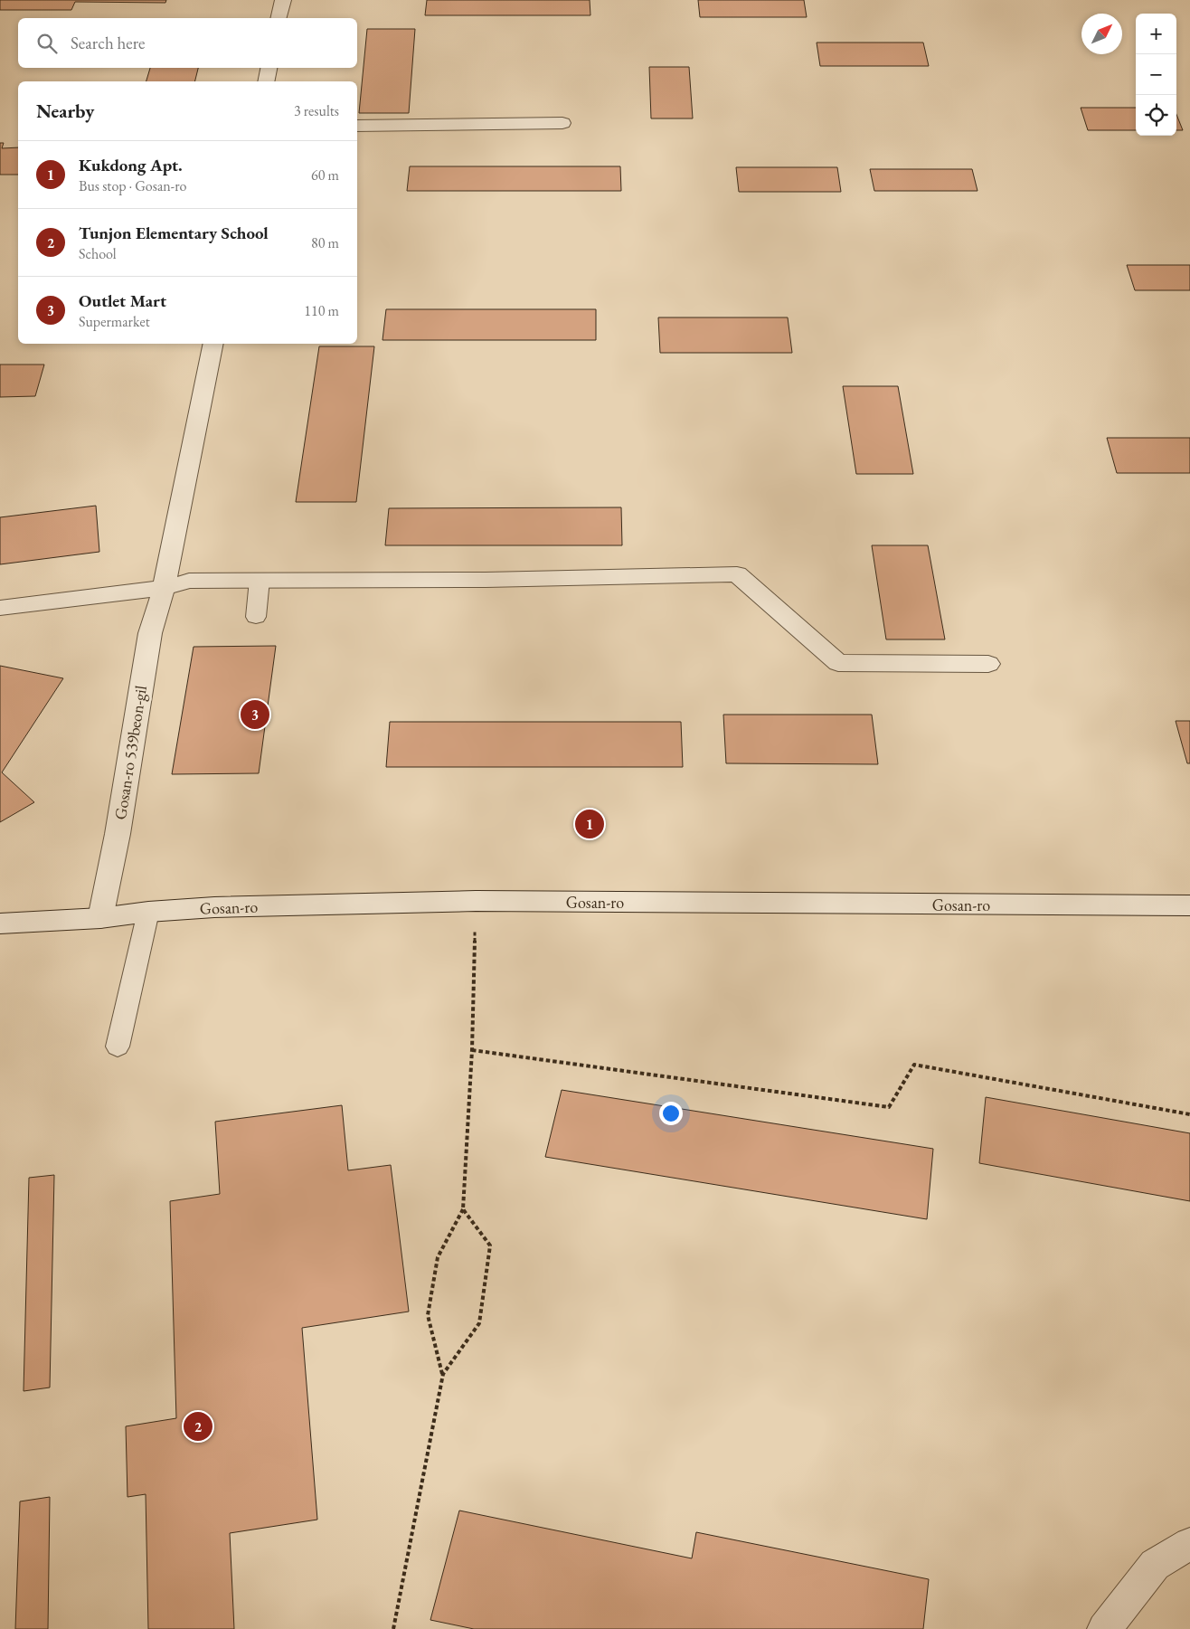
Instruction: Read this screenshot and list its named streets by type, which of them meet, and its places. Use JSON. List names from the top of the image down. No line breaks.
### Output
{"streets":{"street":["Gosan-ro 539beon-gil","Gosan-ro"]},"crossings":[["Gosan-ro 539beon-gil","Gosan-ro"]],"north":"top right","page":{"map_buttons":["+","−"],"search":"Search here","heading":["Nearby","3 results"],"list":[{"mark":"1","name":"Kukdong Apt.","note":"Bus stop · Gosan-ro","value":"60 m"},{"mark":"2","name":"Tunjon Elementary School","note":"School","value":"80 m"},{"mark":"3","name":"Outlet Mart","note":"Supermarket","value":"110 m"}],"pins":["3","1","2"]}}
